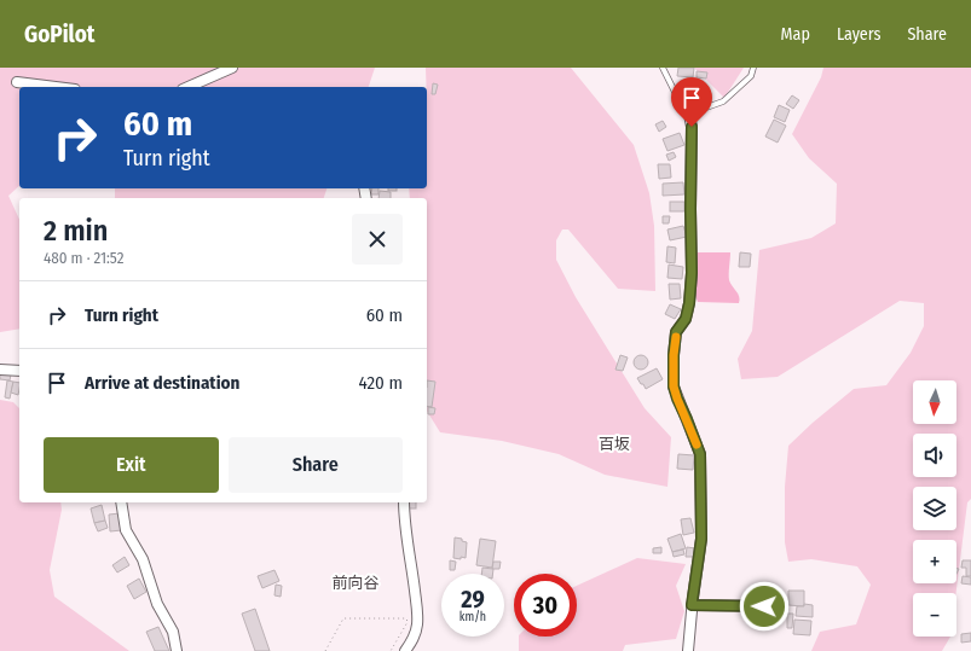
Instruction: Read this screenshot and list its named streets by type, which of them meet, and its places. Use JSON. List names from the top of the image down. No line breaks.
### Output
{"districts":["百坂","前向谷"],"north":"bottom","page":{"header":"GoPilot","nav":["Map","Layers","Share"],"turn":["60 m","Turn right"],"heading":["2 min","480 m · 21:52"],"list":[{"name":"Turn right","value":"60 m"},{"name":"Arrive at destination","value":"420 m"}],"map_buttons":["+","−"],"buttons":["Exit","Share"],"speed":"29 km/h","limit":"30"}}
